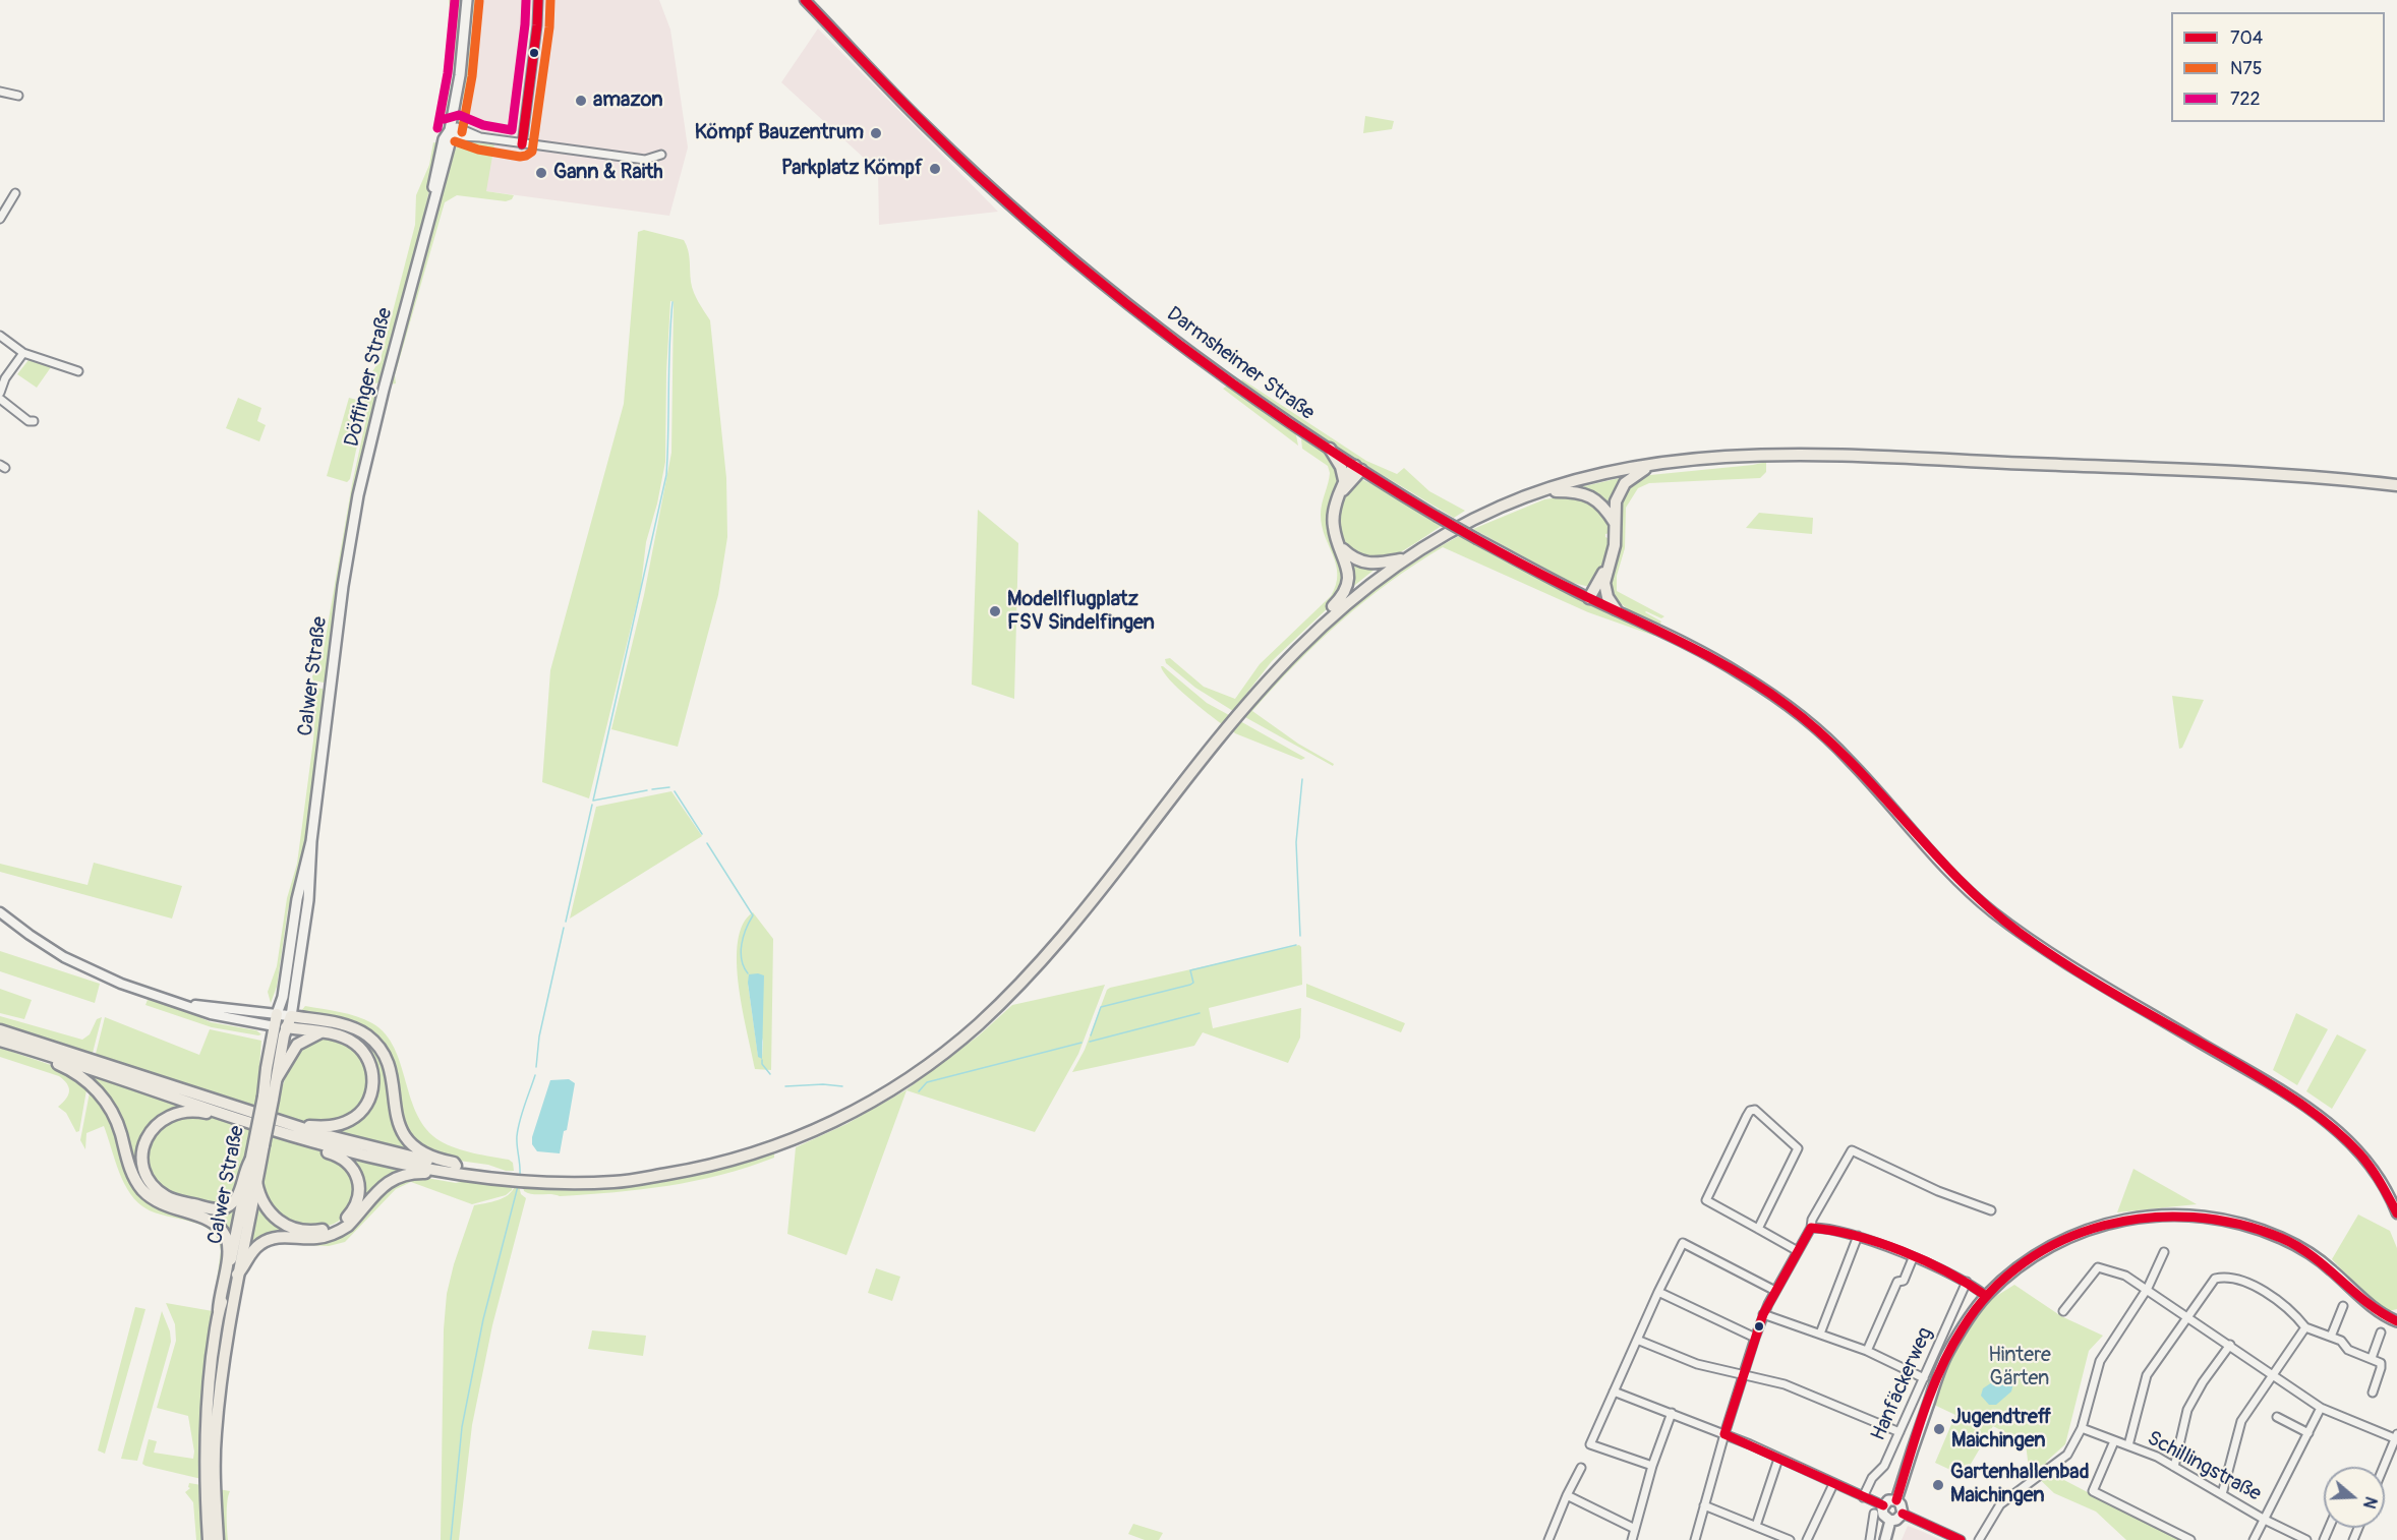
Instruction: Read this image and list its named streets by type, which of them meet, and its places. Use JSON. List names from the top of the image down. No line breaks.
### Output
{"streets":{"main road":["Döffinger Straße","Calwer Straße"],"street":["Darmsheimer Straße","Hanfäckerweg","Schillingstraße"]},"crossings":[["Döffinger Straße","Calwer Straße"]],"parks":["Hintere Gärten"],"places":["amazon","Kömpf Bauzentrum","Parkplatz Kömpf","Gann & Raith","Modellflugplatz FSV Sindelfingen","Jugendtreff Maichingen","Gartenhallenbad Maichingen"],"lines":["transit line 704","transit line N75","transit line 722"],"legend":["704","N75","722"],"north":"right"}
